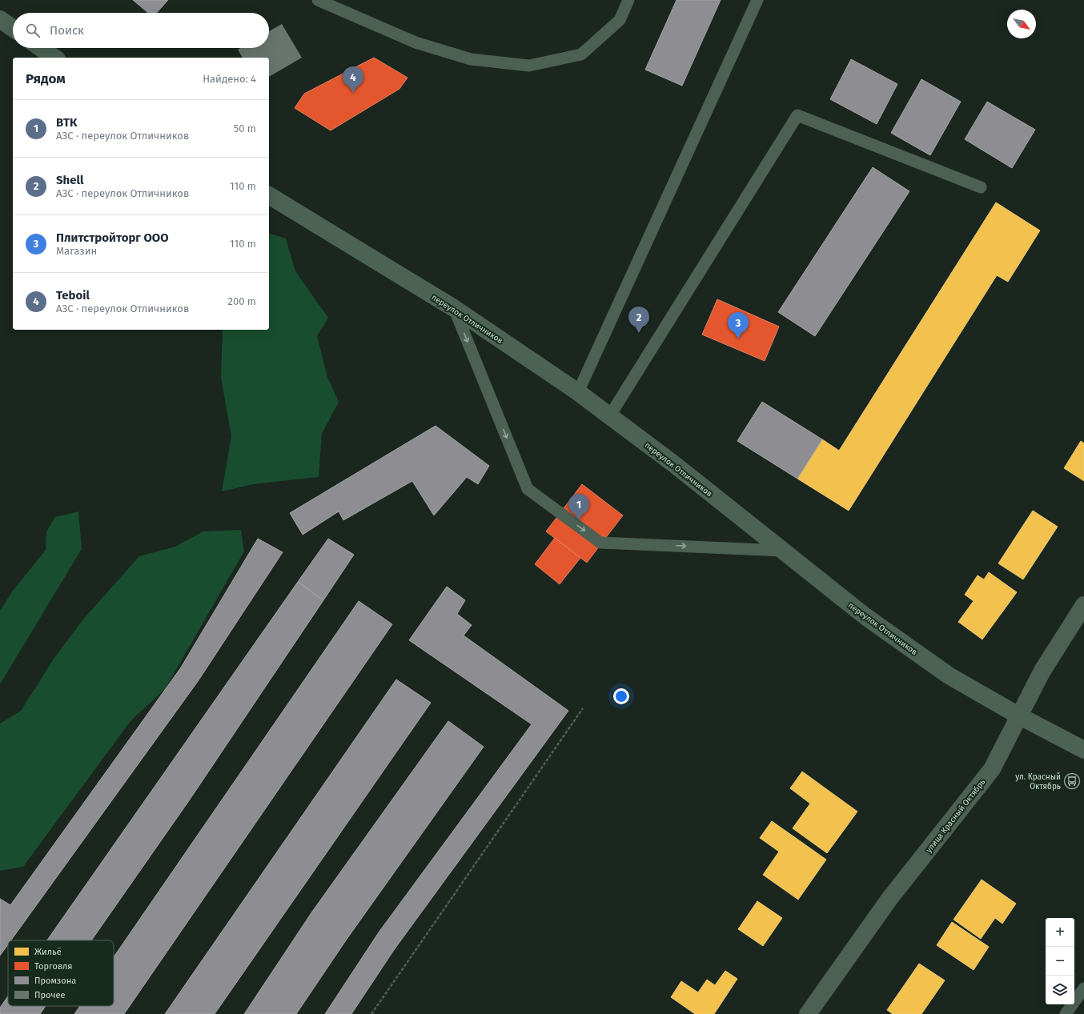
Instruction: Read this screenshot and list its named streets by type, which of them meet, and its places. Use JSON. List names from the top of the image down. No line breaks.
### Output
{"streets":{"main road":["переулок Отличников"],"street":["улица Красный Октябрь"]},"crossings":[["переулок Отличников","улица Красный Октябрь"]],"places":{"bus stop":["ул. Красный Октябрь"]},"legend":["Жильё","Торговля","Промзона","Прочее"],"north":"bottom right","page":{"search":"Поиск","heading":["Рядом","Найдено: 4"],"pins":["4","2","3","1"],"list":[{"mark":"1","name":"ВТК","note":"АЗС · переулок Отличников","value":"50 m"},{"mark":"2","name":"Shell","note":"АЗС · переулок Отличников","value":"110 m"},{"mark":"3","name":"Плитстройторг ООО","note":"Магазин","value":"110 m"},{"mark":"4","name":"Teboil","note":"АЗС · переулок Отличников","value":"200 m"}],"map_buttons":["+","−"]}}
